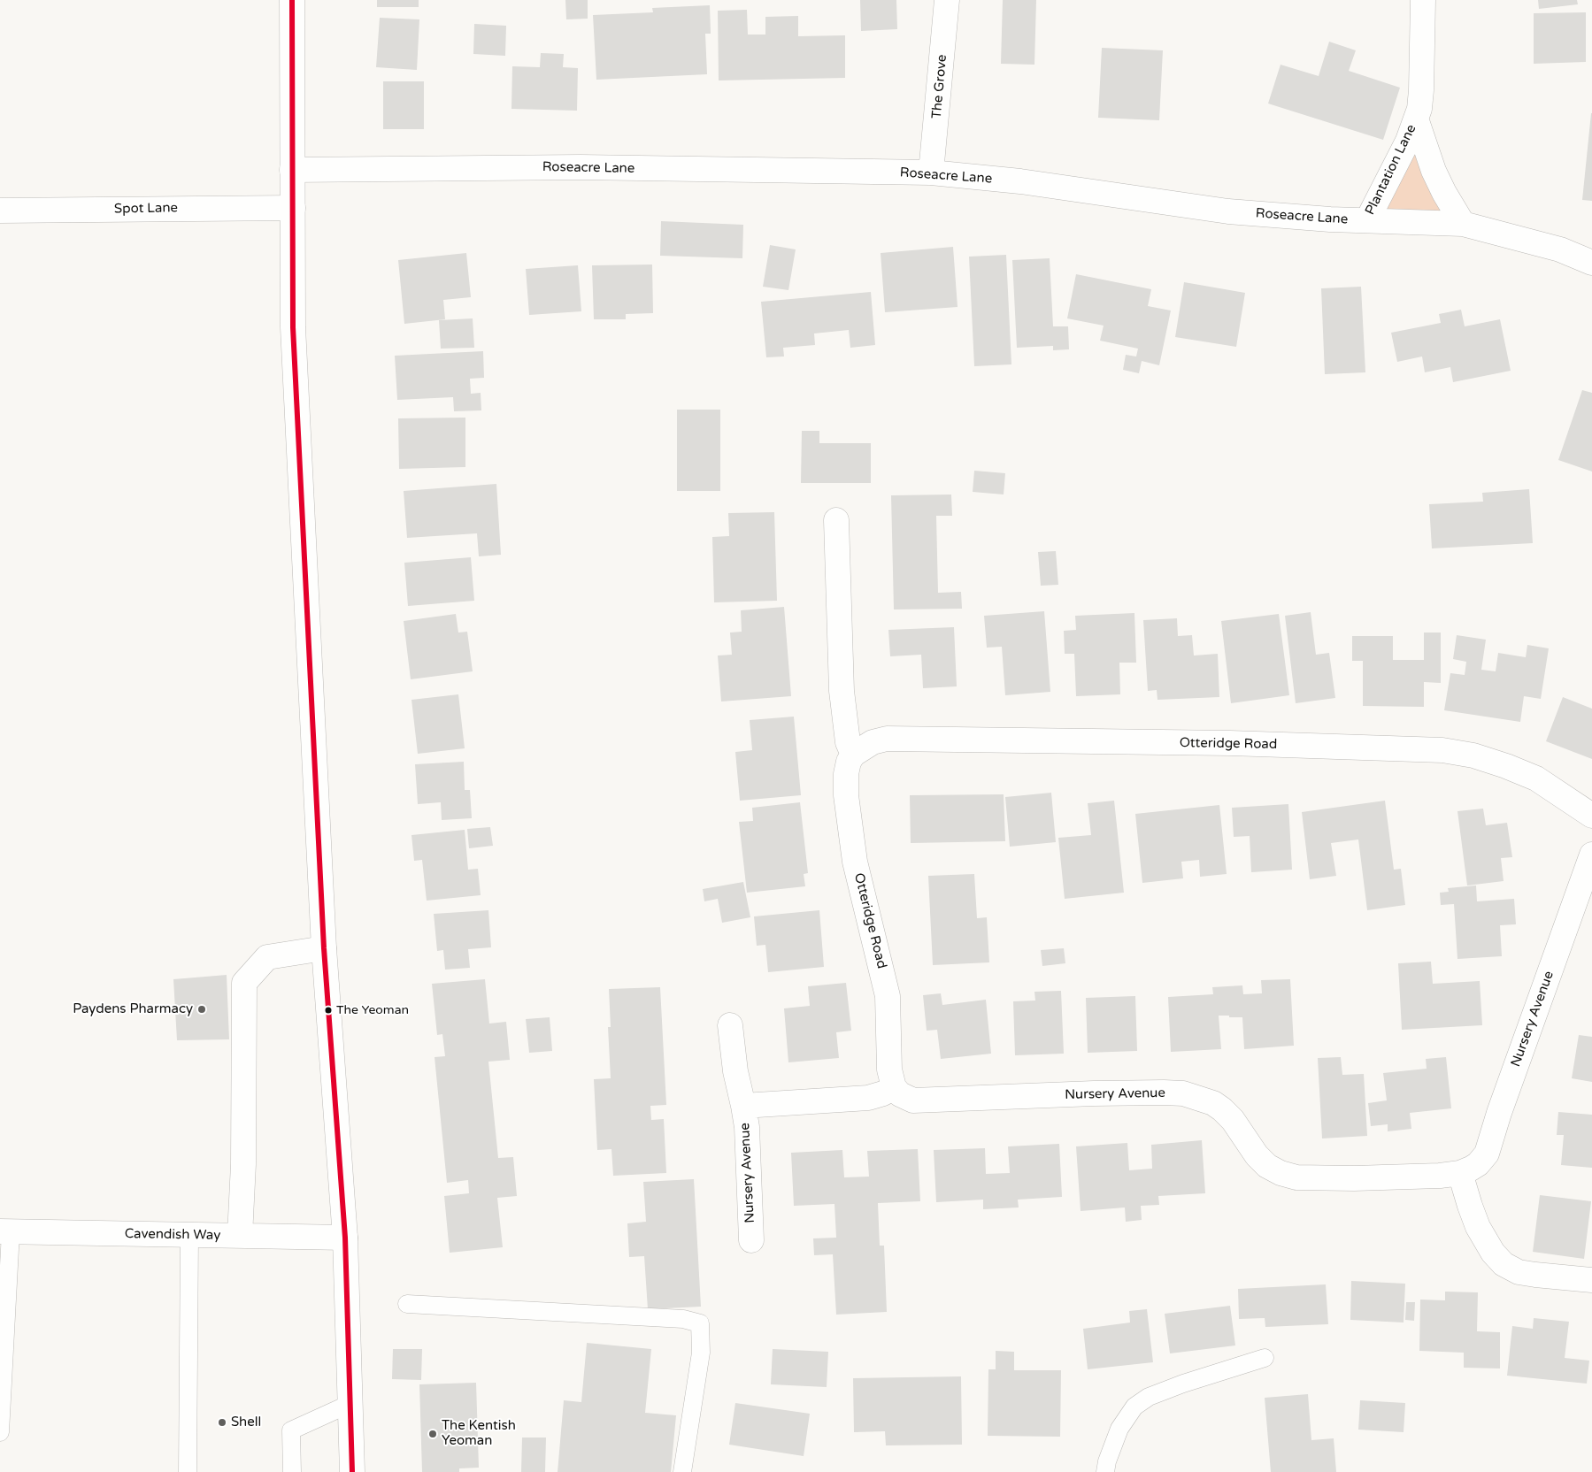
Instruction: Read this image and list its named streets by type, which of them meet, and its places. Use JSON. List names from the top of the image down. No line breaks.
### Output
{"streets":{"street":["The Grove","Roseacre Lane","Plantation Lane","Spot Lane","Otteridge Road","Nursery Avenue","Cavendish Way"]},"crossings":[["The Grove","Roseacre Lane"],["Roseacre Lane","Plantation Lane"],["Otteridge Road","Nursery Avenue"]],"places":["Paydens Pharmacy","The Yeoman","Shell","The Kentish Yeoman"]}
